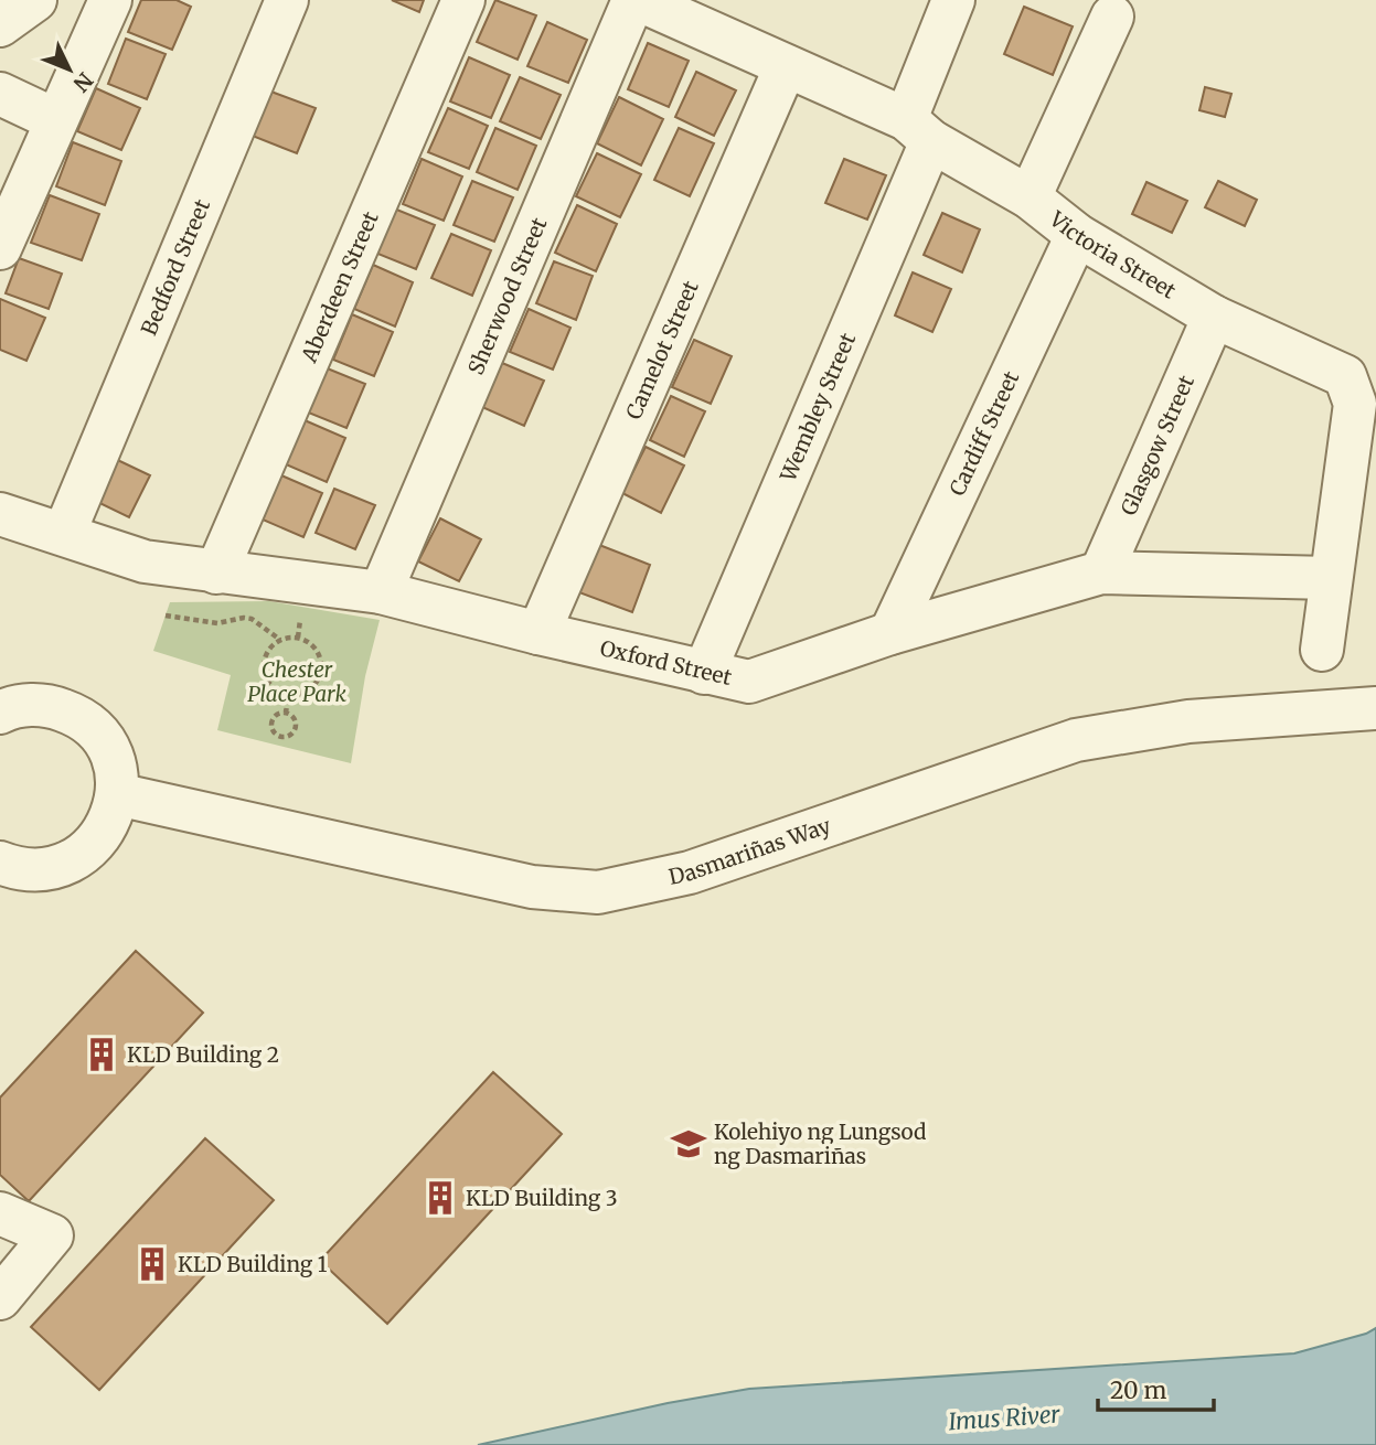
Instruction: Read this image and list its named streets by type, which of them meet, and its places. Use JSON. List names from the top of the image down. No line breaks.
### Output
{"streets":{"street":["Victoria Street","Bedford Street","Aberdeen Street","Sherwood Street","Camelot Street","Wembley Street","Cardiff Street","Glasgow Street","Oxford Street","Dasmariñas Way"]},"crossings":[["Victoria Street","Camelot Street"],["Victoria Street","Wembley Street"],["Victoria Street","Cardiff Street"],["Victoria Street","Glasgow Street"],["Victoria Street","Oxford Street"],["Bedford Street","Oxford Street"],["Aberdeen Street","Oxford Street"],["Sherwood Street","Oxford Street"],["Camelot Street","Oxford Street"],["Wembley Street","Oxford Street"],["Cardiff Street","Oxford Street"],["Glasgow Street","Oxford Street"]],"water":["Imus River"],"parks":["Chester Place Park"],"places":{"building":["KLD Building 2","KLD Building 3","KLD Building 1"],"school or university":["Kolehiyo ng Lungsod ng Dasmariñas"]},"scale_bar":"20 m","north":"bottom right"}
